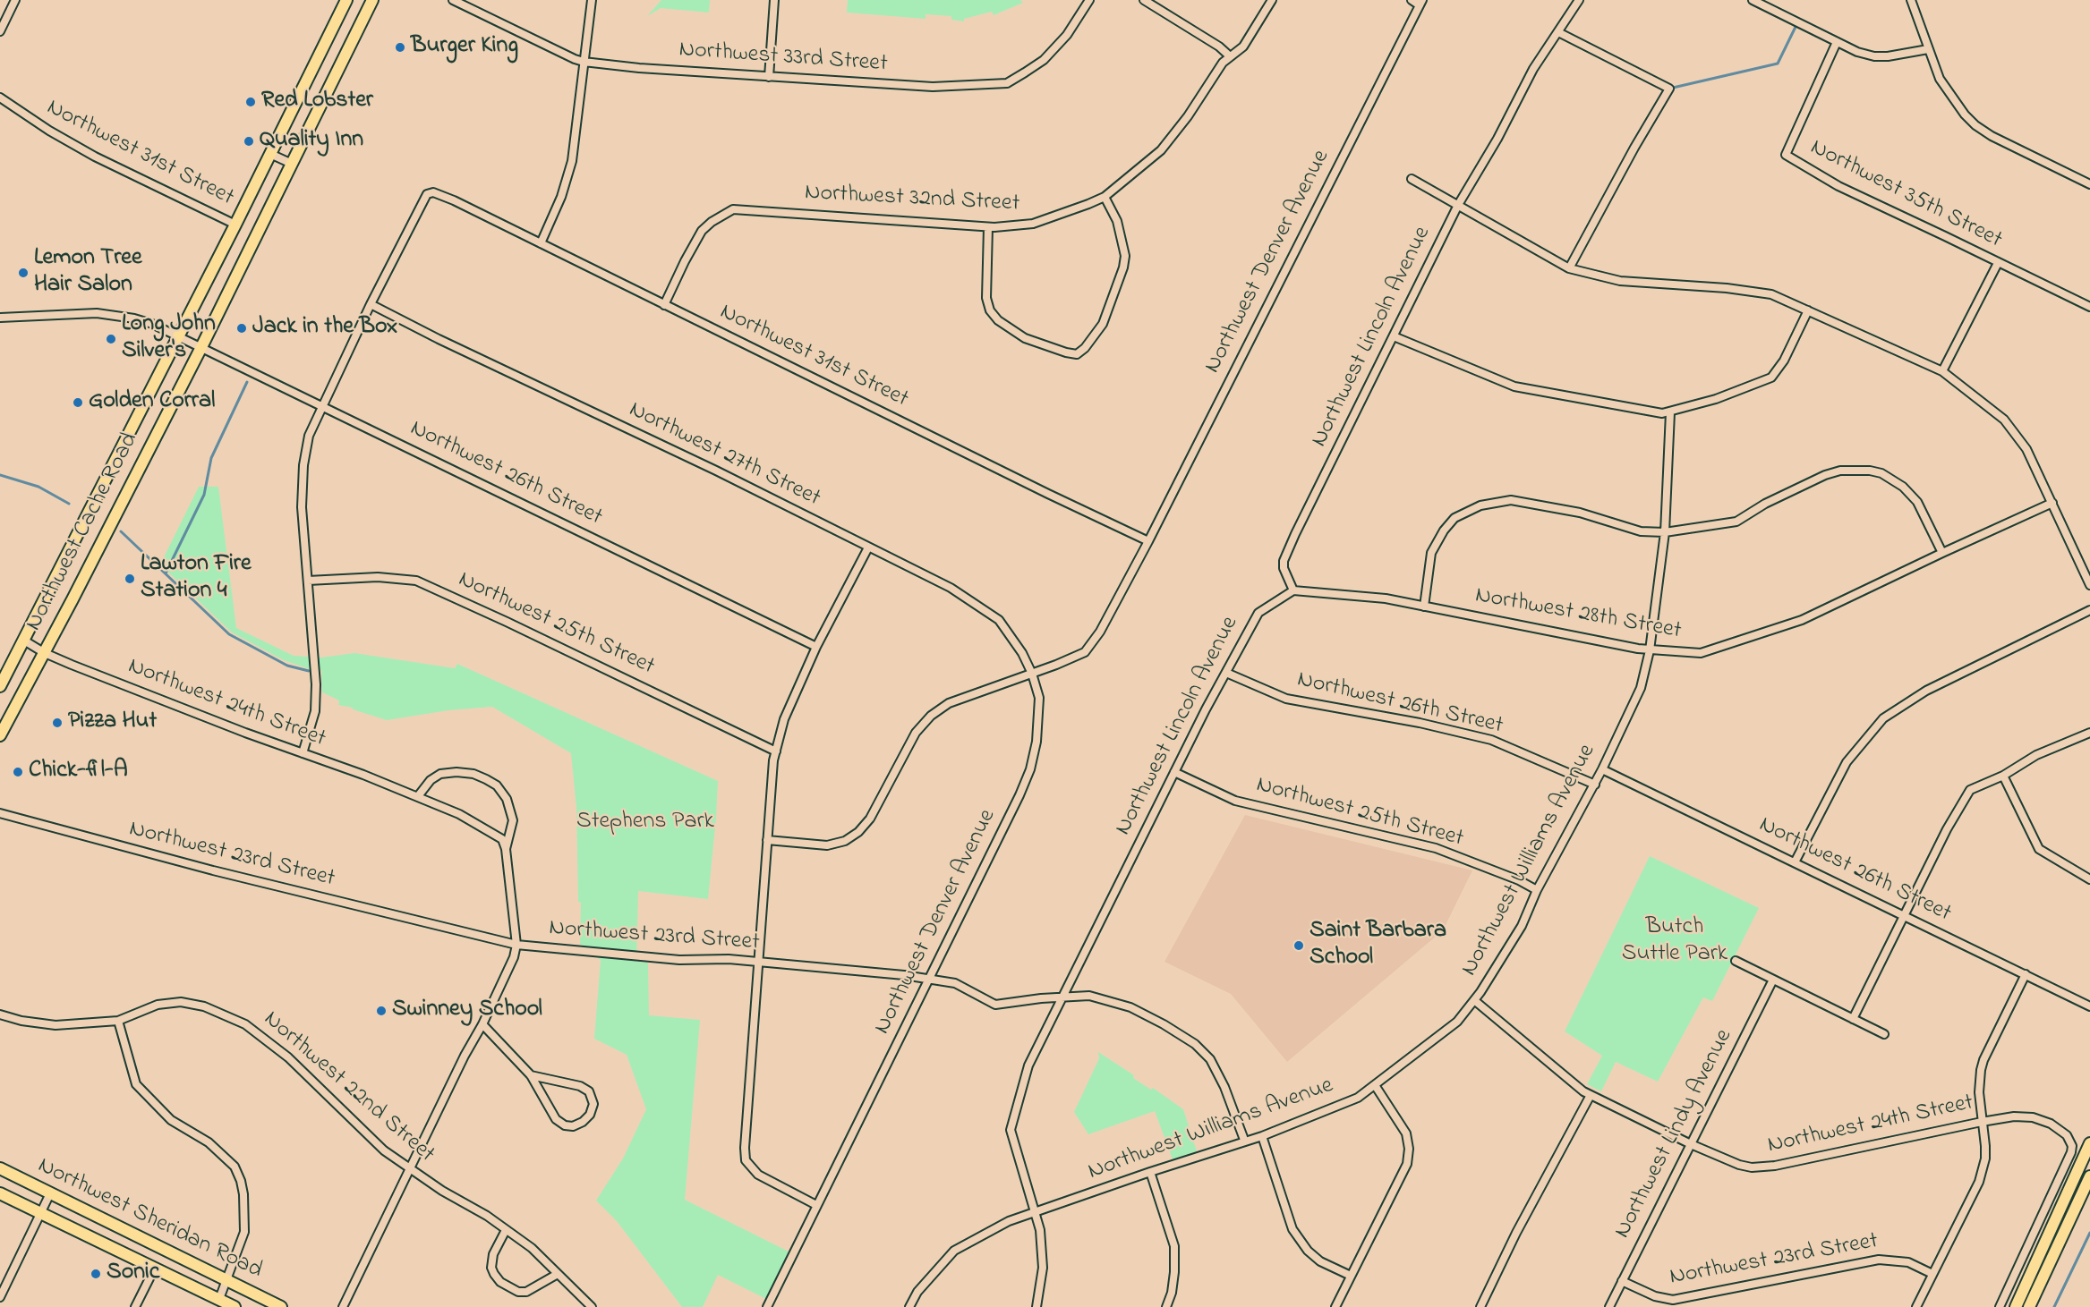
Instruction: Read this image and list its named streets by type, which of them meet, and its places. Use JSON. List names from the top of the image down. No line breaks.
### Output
{"streets":{"main road":["Northwest Cache Road","Northwest Sheridan Road"],"street":["Northwest 33rd Street","Northwest 31st Street","Northwest 35th Street","Northwest 32nd Street","Northwest Denver Avenue","Northwest Lincoln Avenue","Northwest 27th Street","Northwest 26th Street","Northwest 28th Street","Northwest 25th Street","Northwest 24th Street","Northwest 23rd Street","Northwest Williams Avenue","Northwest 22nd Street","Northwest Lindy Avenue"]},"crossings":[["Northwest 31st Street","Northwest 32nd Street"],["Northwest 31st Street","Northwest Denver Avenue"],["Northwest 31st Street","Northwest 27th Street"],["Northwest 31st Street","Northwest Cache Road"],["Northwest Denver Avenue","Northwest 27th Street"],["Northwest Denver Avenue","Northwest 23rd Street"],["Northwest Lincoln Avenue","Northwest 26th Street"],["Northwest Lincoln Avenue","Northwest 28th Street"],["Northwest Lincoln Avenue","Northwest 25th Street"],["Northwest Lincoln Avenue","Northwest 23rd Street"],["Northwest Lincoln Avenue","Northwest Williams Avenue"],["Northwest 26th Street","Northwest Cache Road"],["Northwest 26th Street","Northwest Williams Avenue"],["Northwest Cache Road","Northwest 24th Street"],["Northwest 28th Street","Northwest Williams Avenue"],["Northwest 25th Street","Northwest Williams Avenue"],["Northwest 24th Street","Northwest Williams Avenue"],["Northwest 24th Street","Northwest Lindy Avenue"],["Northwest 23rd Street","Northwest Williams Avenue"],["Northwest 23rd Street","Northwest Lindy Avenue"]],"parks":["Stephens Park","Butch Suttle Park"],"places":["Burger King","Red Lobster","Quality Inn","Lemon Tree Hair Salon","Jack in the Box","Long John Silver's","Golden Corral","Lawton Fire Station 4","Pizza Hut","Chick-fil-A","Saint Barbara School","Swinney School","Sonic"]}
